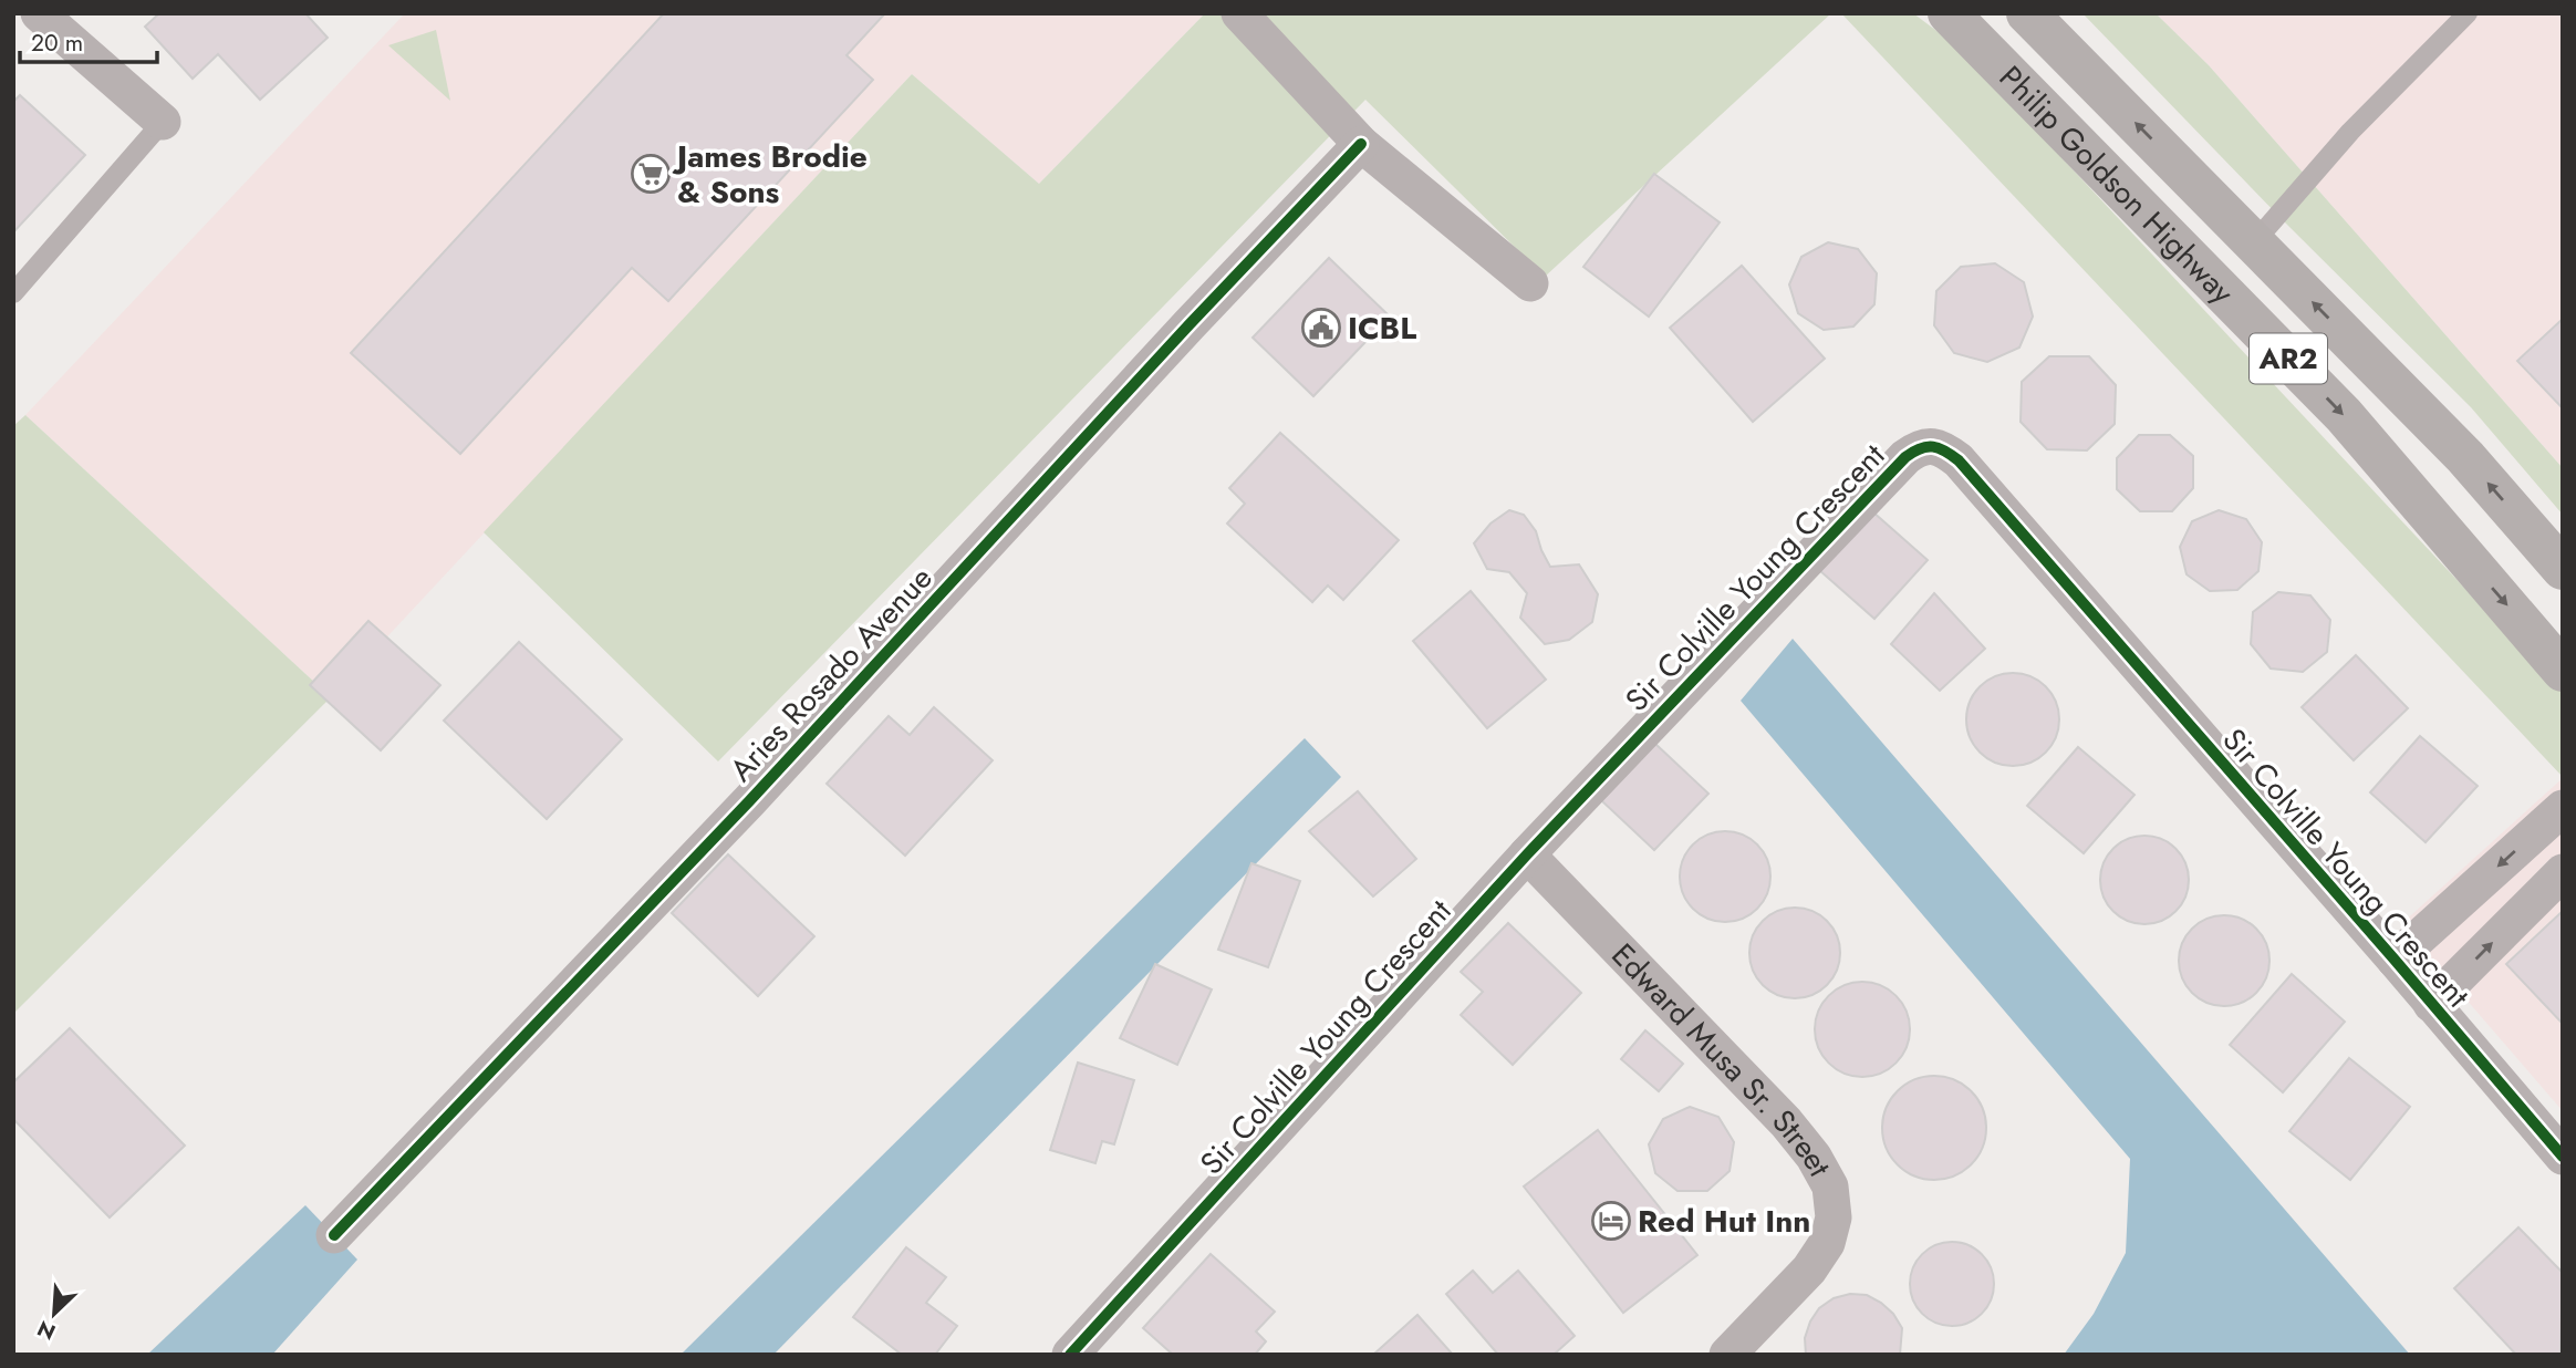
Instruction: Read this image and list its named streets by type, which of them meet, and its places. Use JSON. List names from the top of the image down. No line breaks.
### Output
{"streets":{"highway":["Philip Goldson Highway","AR2"],"street":["Sir Colville Young Crescent","Aries Rosado Avenue","Edward Musa Sr. Street"]},"crossings":[["Sir Colville Young Crescent","Edward Musa Sr. Street"]],"places":{"supermarket":["James Brodie & Sons"],"public building":["ICBL"],"hotel":["Red Hut Inn"]},"scale_bar":"20 m","north":"bottom left"}
